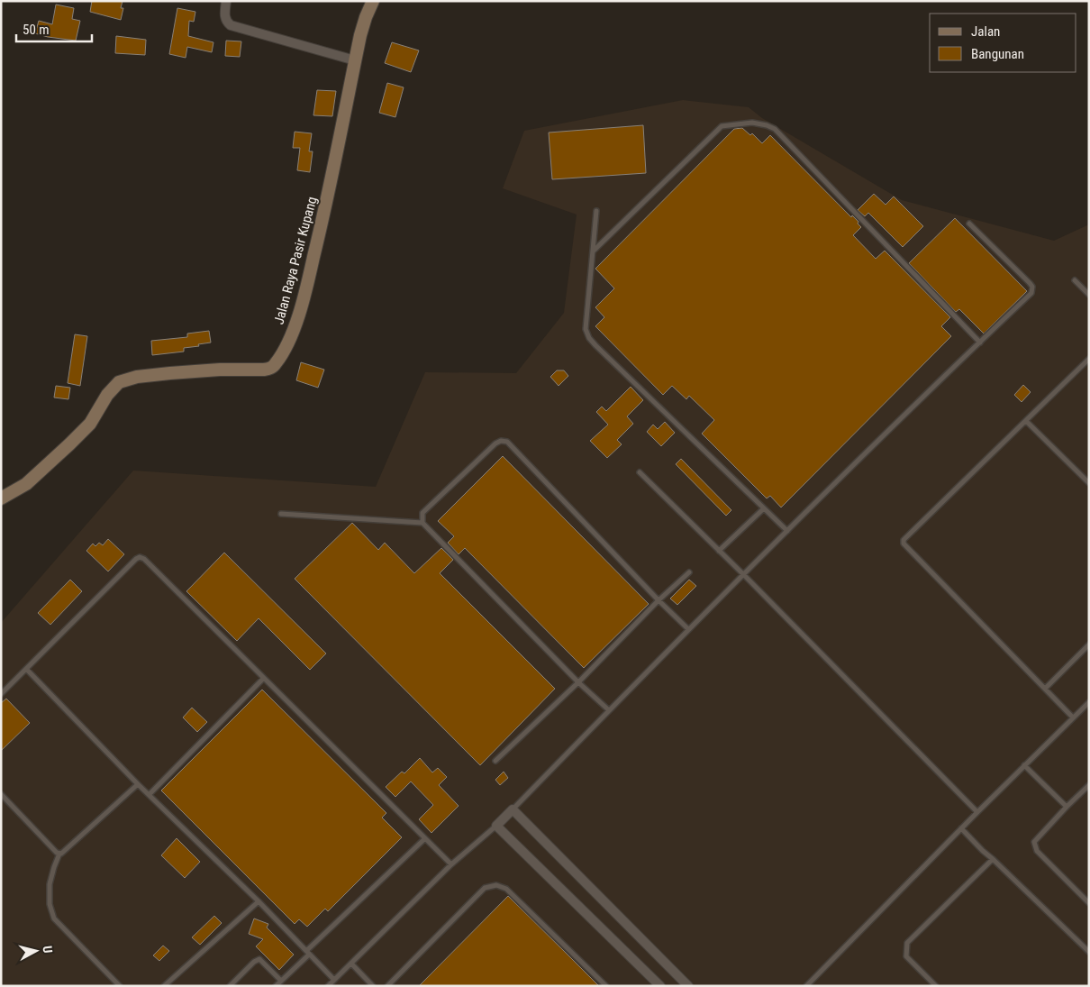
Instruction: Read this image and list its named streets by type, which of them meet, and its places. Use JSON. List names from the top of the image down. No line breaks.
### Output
{"streets":{"street":["Jalan Raya Pasir Kupang"]},"legend":["Jalan","Bangunan"],"scale_bar":"50 m","north":"right"}
